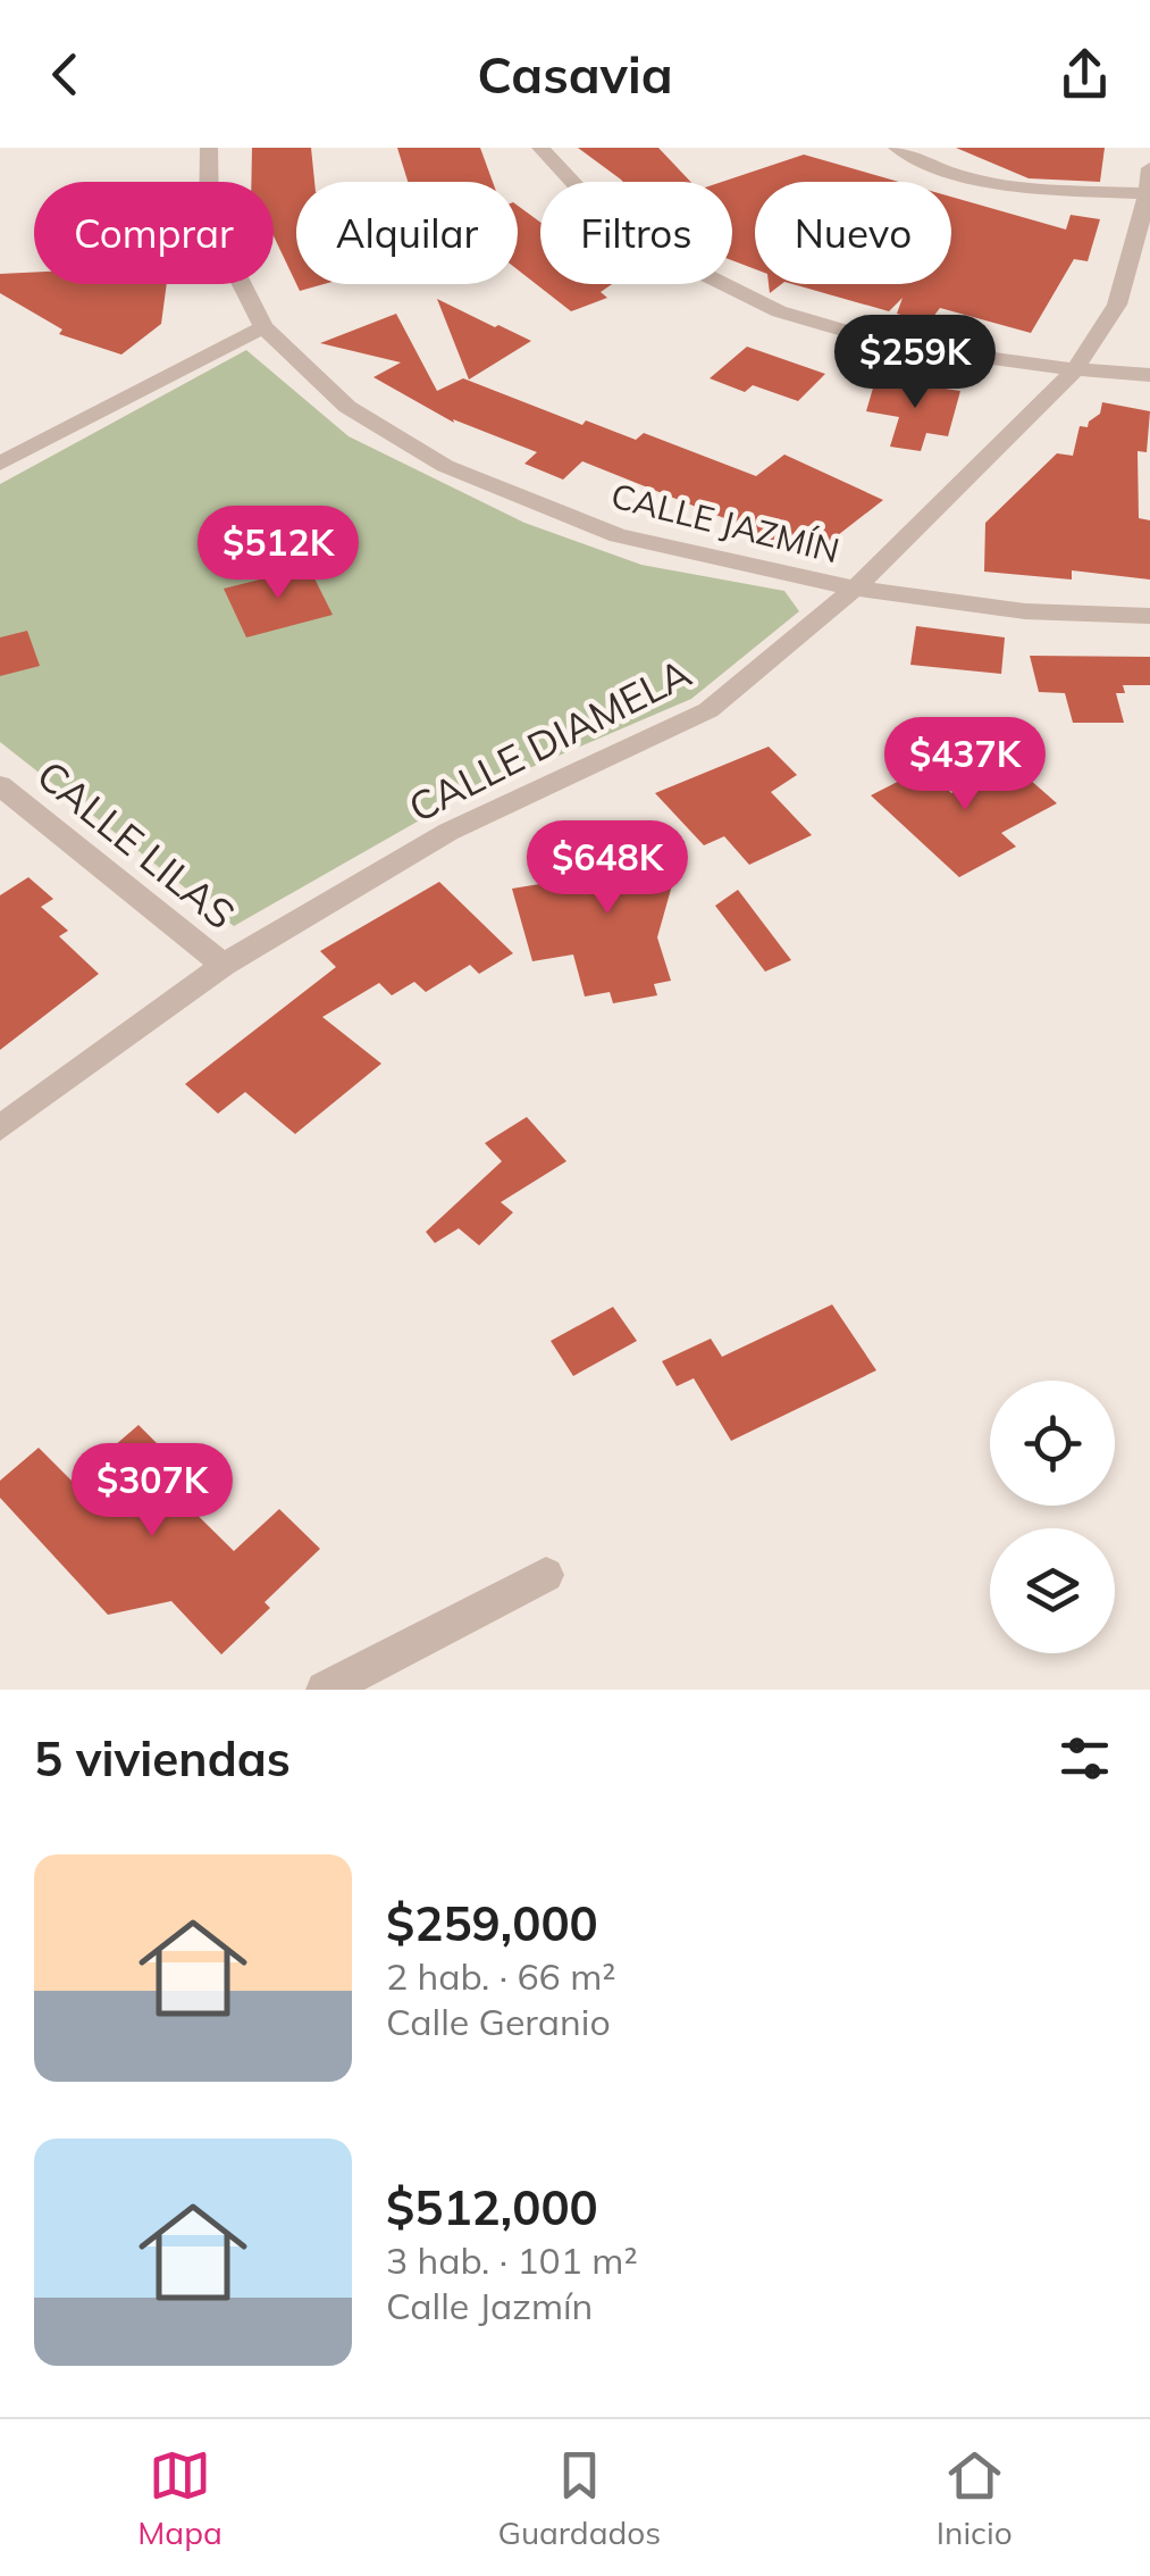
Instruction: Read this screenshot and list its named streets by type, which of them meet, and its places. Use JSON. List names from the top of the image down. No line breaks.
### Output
{"streets":{"street":["CALLE JAZMÍN","CALLE DIAMELA","CALLE LILAS"]},"crossings":[["CALLE JAZMÍN","CALLE DIAMELA"],["CALLE DIAMELA","CALLE LILAS"]],"page":{"header":"Casavia","chip":["Comprar","Alquilar","Filtros","Nuevo"],"price":["$259K","$512K","$437K","$648K","$307K"],"heading":"5 viviendas","list":[{"name":"$259,000","note":"2 hab. · 66 m² · Calle Geranio"},{"name":"$512,000","note":"3 hab. · 101 m² · Calle Jazmín"}],"tabs":["Mapa","Guardados","Inicio"]}}
